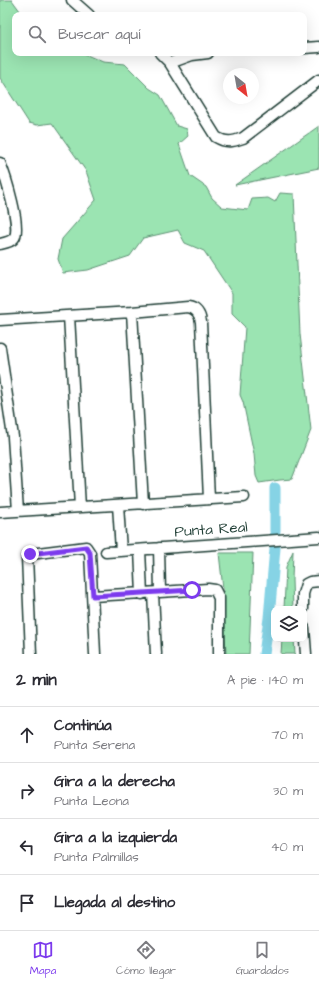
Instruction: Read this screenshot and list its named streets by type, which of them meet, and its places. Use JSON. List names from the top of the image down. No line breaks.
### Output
{"streets":{"street":["Punta Real"]},"north":"bottom right","page":{"search":"Buscar aquí","heading":["2 min","A pie · 140 m"],"list":[["Continúa","Punta Serena","70 m"],["Gira a la derecha","Punta Leona","30 m"],["Gira a la izquierda","Punta Palmillas","40 m"],"Llegada al destino"],"nav":["Mapa","Cómo llegar","Guardados"]}}
